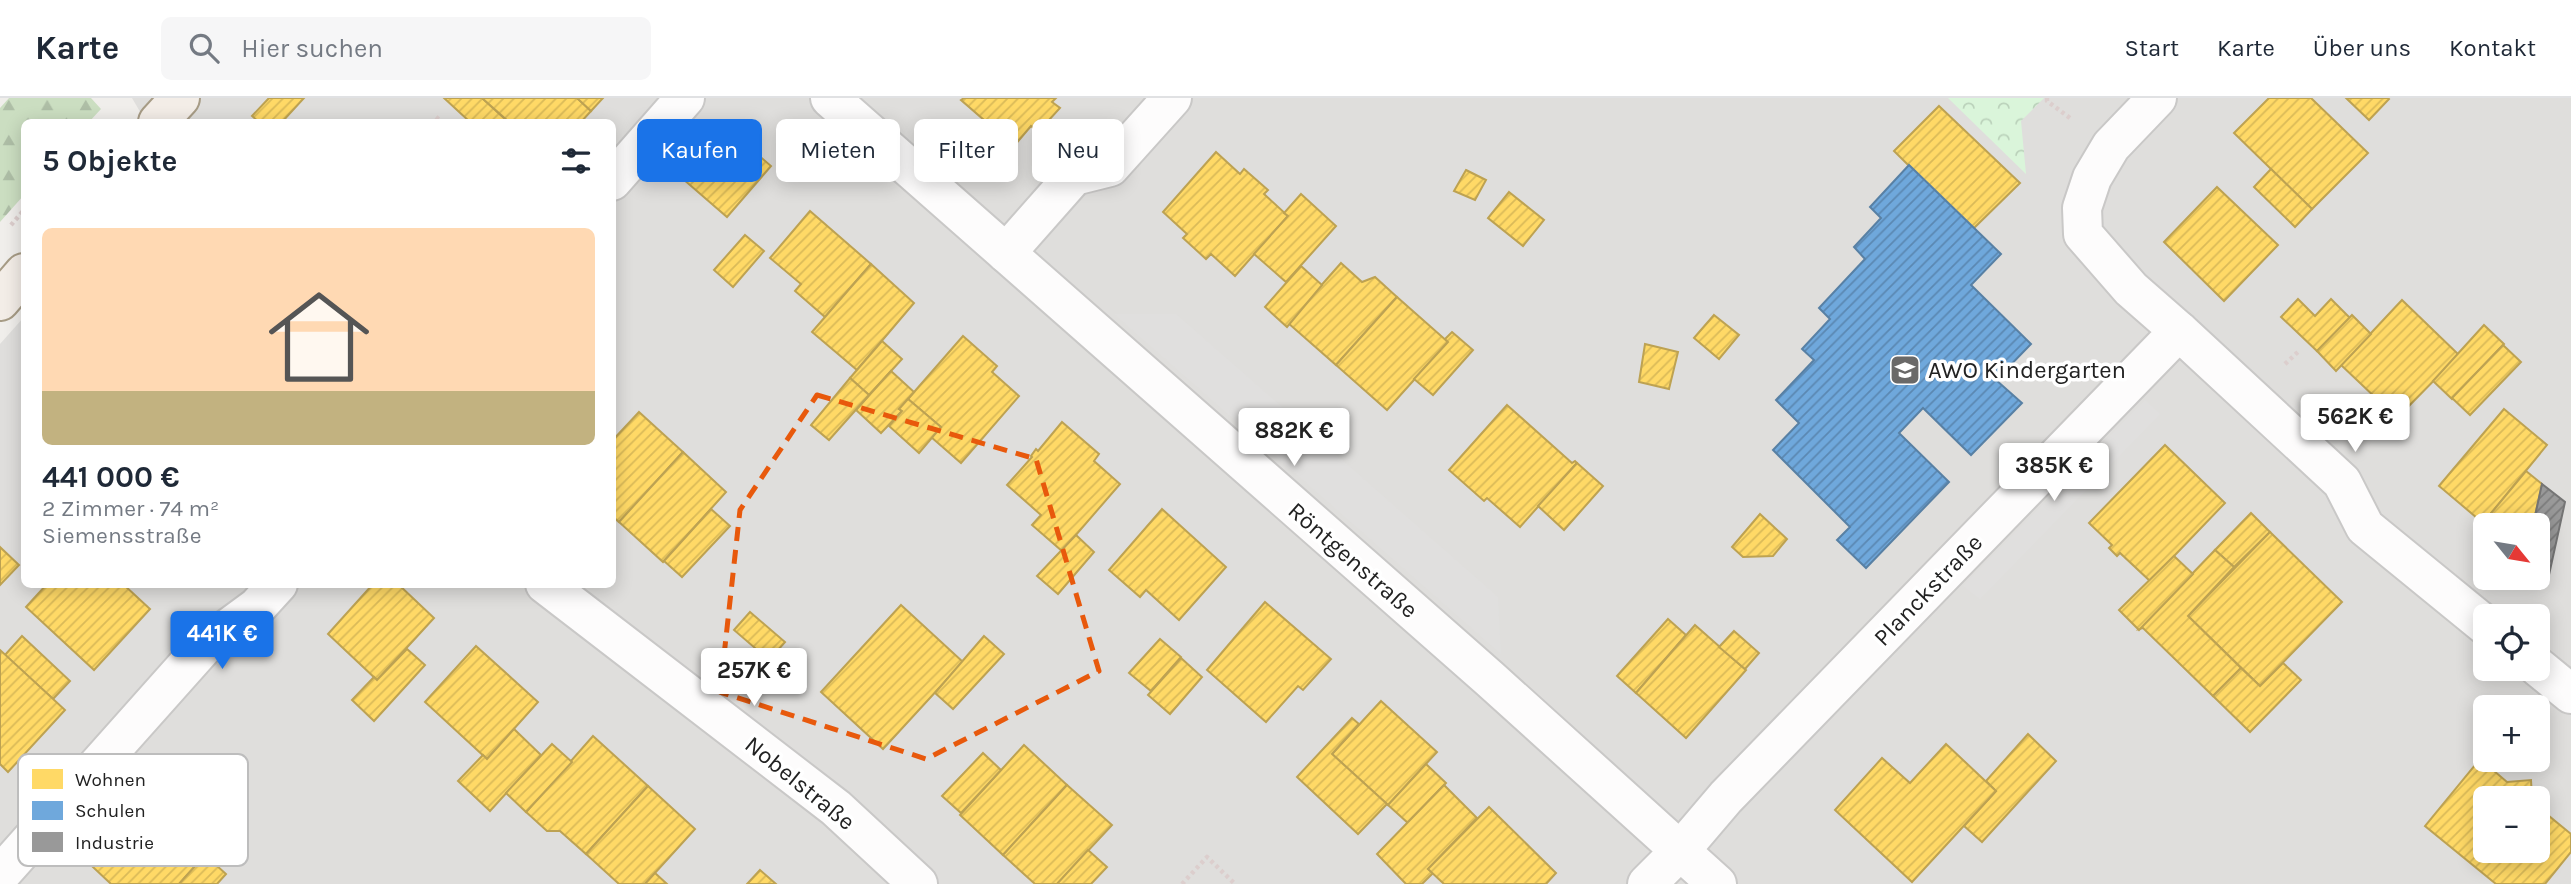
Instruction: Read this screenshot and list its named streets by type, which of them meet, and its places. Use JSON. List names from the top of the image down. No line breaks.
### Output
{"streets":{"street":["Röntgenstraße","Planckstraße","Nobelstraße"]},"crossings":[["Röntgenstraße","Planckstraße"]],"places":{"school or university":["AWO Kindergarten"]},"legend":["Wohnen","Schulen","Industrie"],"north":"bottom right","page":{"header":"Karte","search":"Hier suchen","nav":["Start","Karte","Über uns","Kontakt"],"chip":["Kaufen","Mieten","Filter","Neu"],"heading":"5 Objekte","list":[{"name":"441 000 €","note":"2 Zimmer · 74 m² · Siemensstraße"}],"price":["562K €","882K €","385K €","441K €","257K €"],"map_buttons":["+","−"]}}
